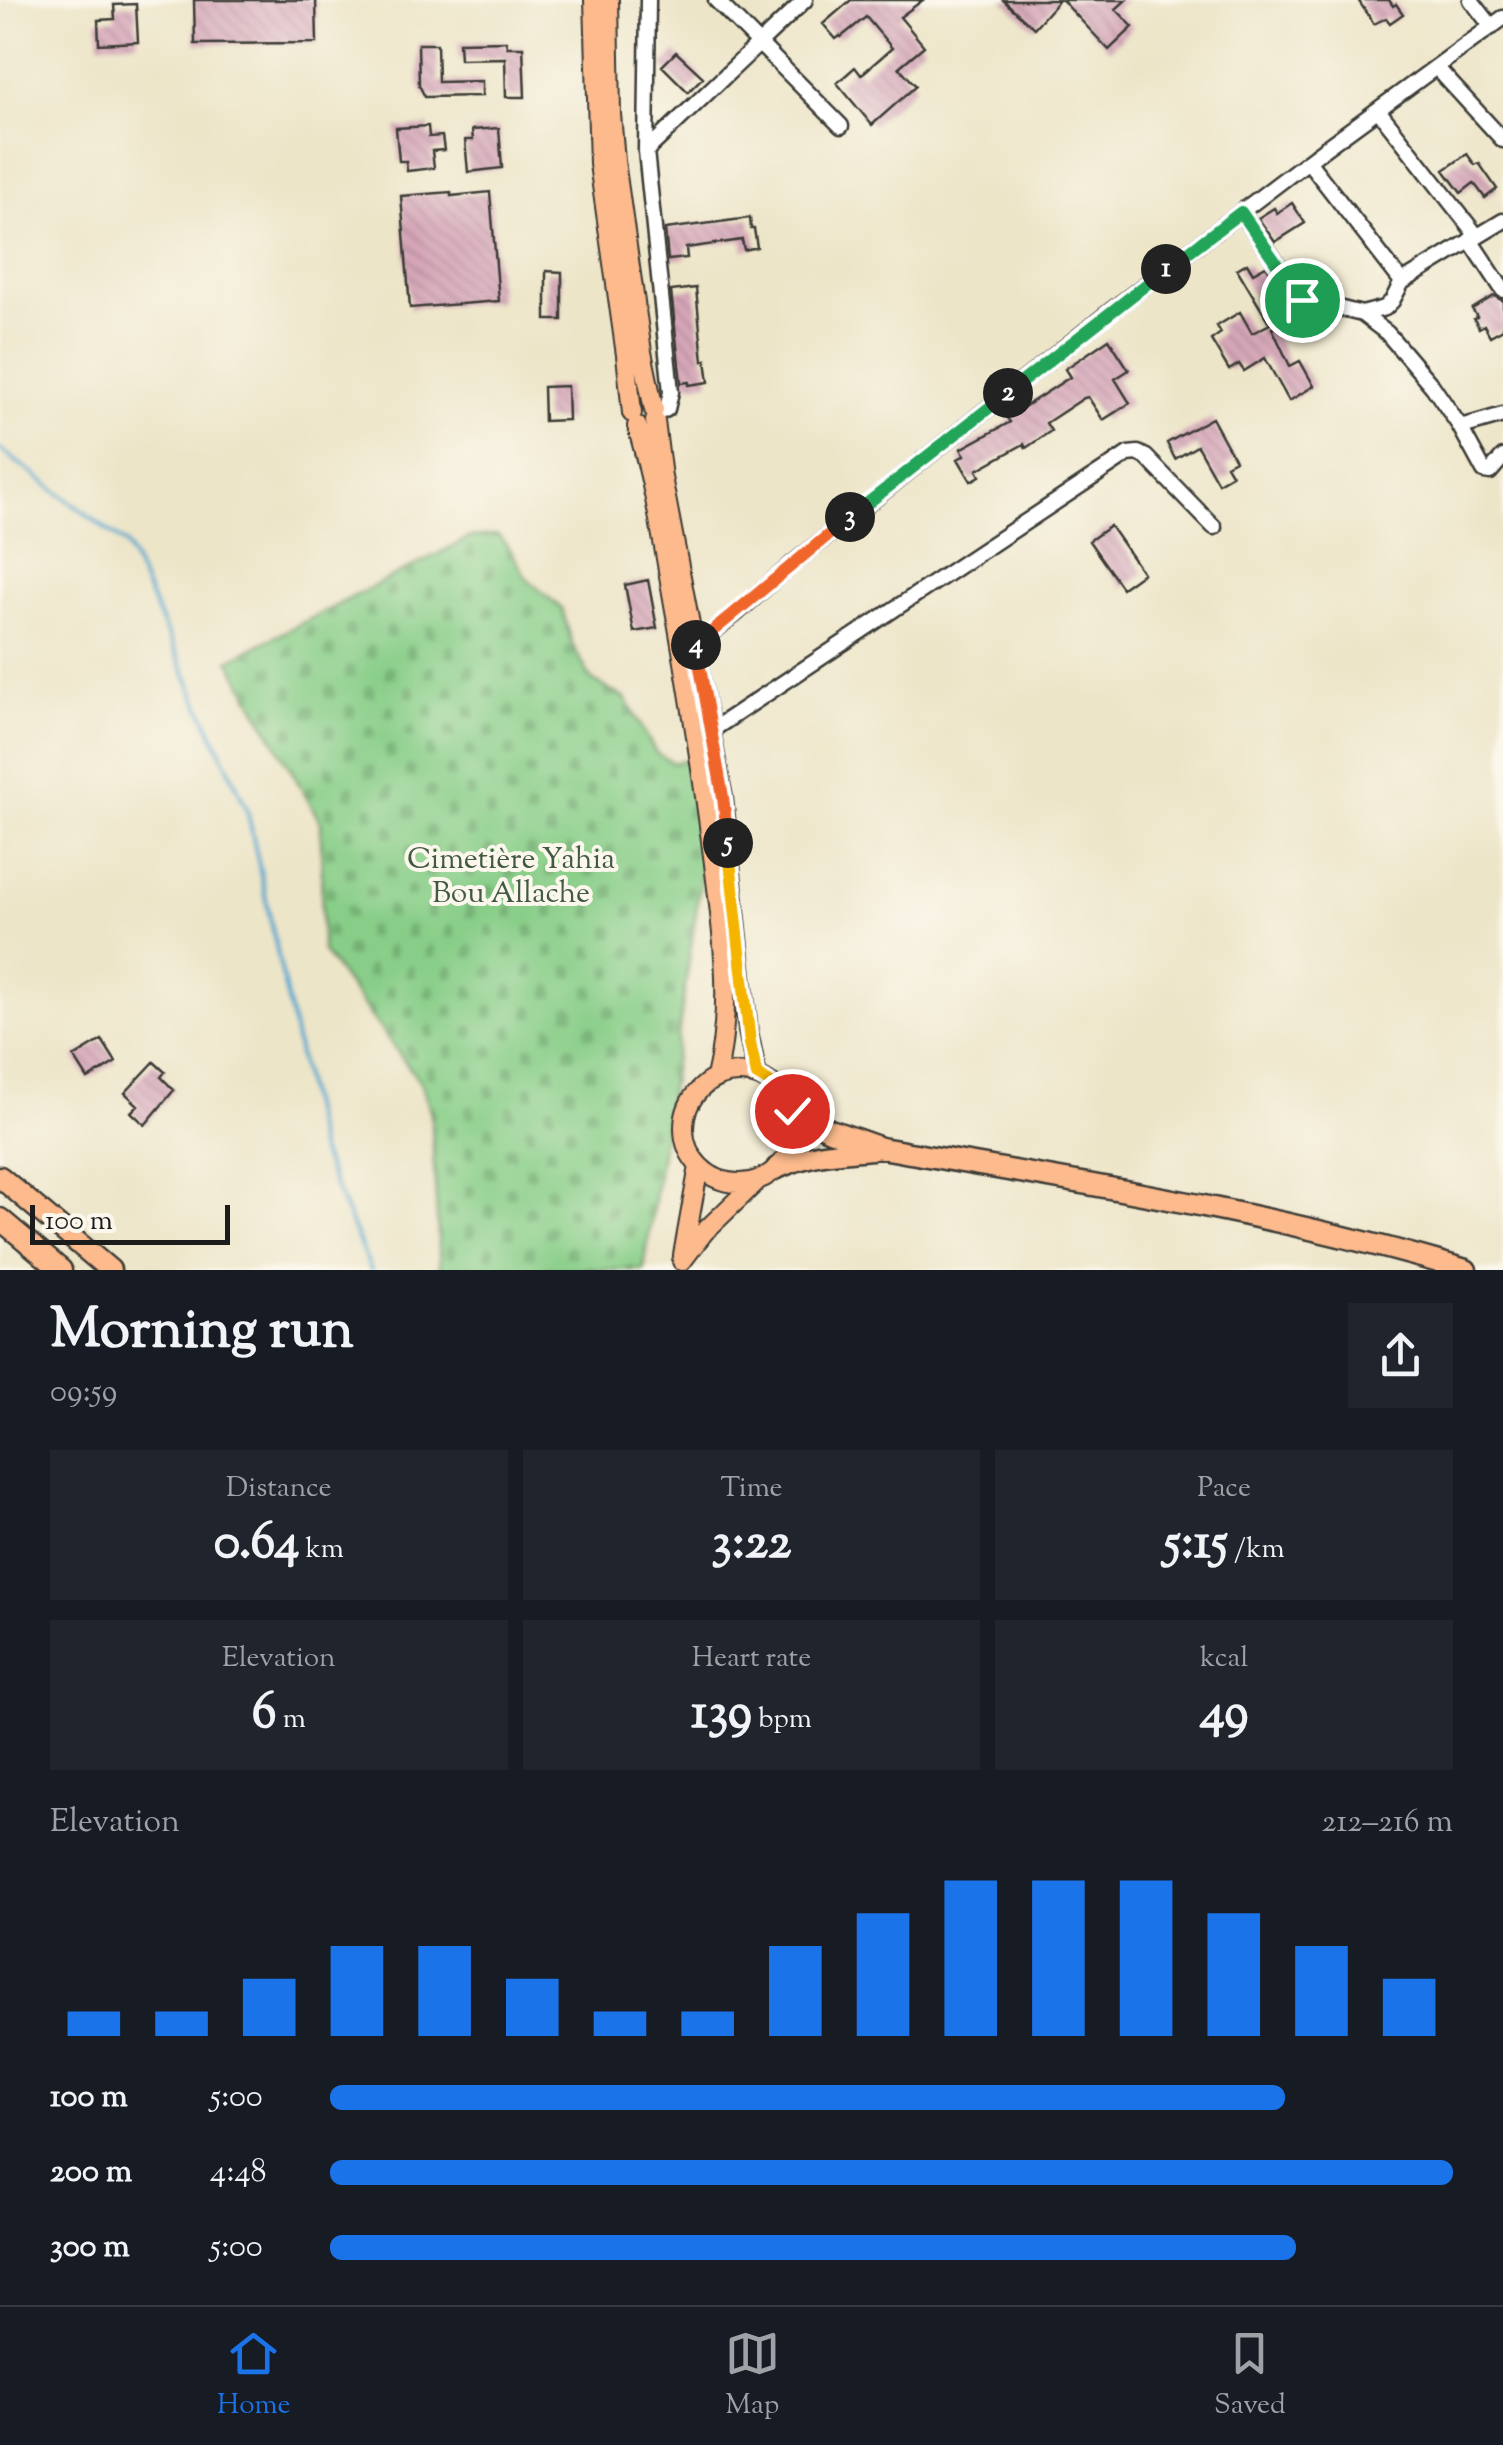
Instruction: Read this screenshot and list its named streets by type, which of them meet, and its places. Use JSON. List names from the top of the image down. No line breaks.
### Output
{"parks":["Cimetière Yahia Bou Allache"],"scale_bar":"100 m","page":{"pins":["1","2","3","4","5"],"scale":"100 m","heading":["Morning run","09:59"],"stats":[["Distance","0.64 km"],["Time","3:22"],["Pace","5:15 /km"],["Elevation","6 m"],["Heart rate","139 bpm"],["kcal","49"]],"chart":["Elevation","212–216 m"],"list":[{"name":"100 m","note":"5:00"},{"name":"200 m","note":"4:48"},{"name":"300 m","note":"5:00"}],"tabs":["Home","Map","Saved"]}}
